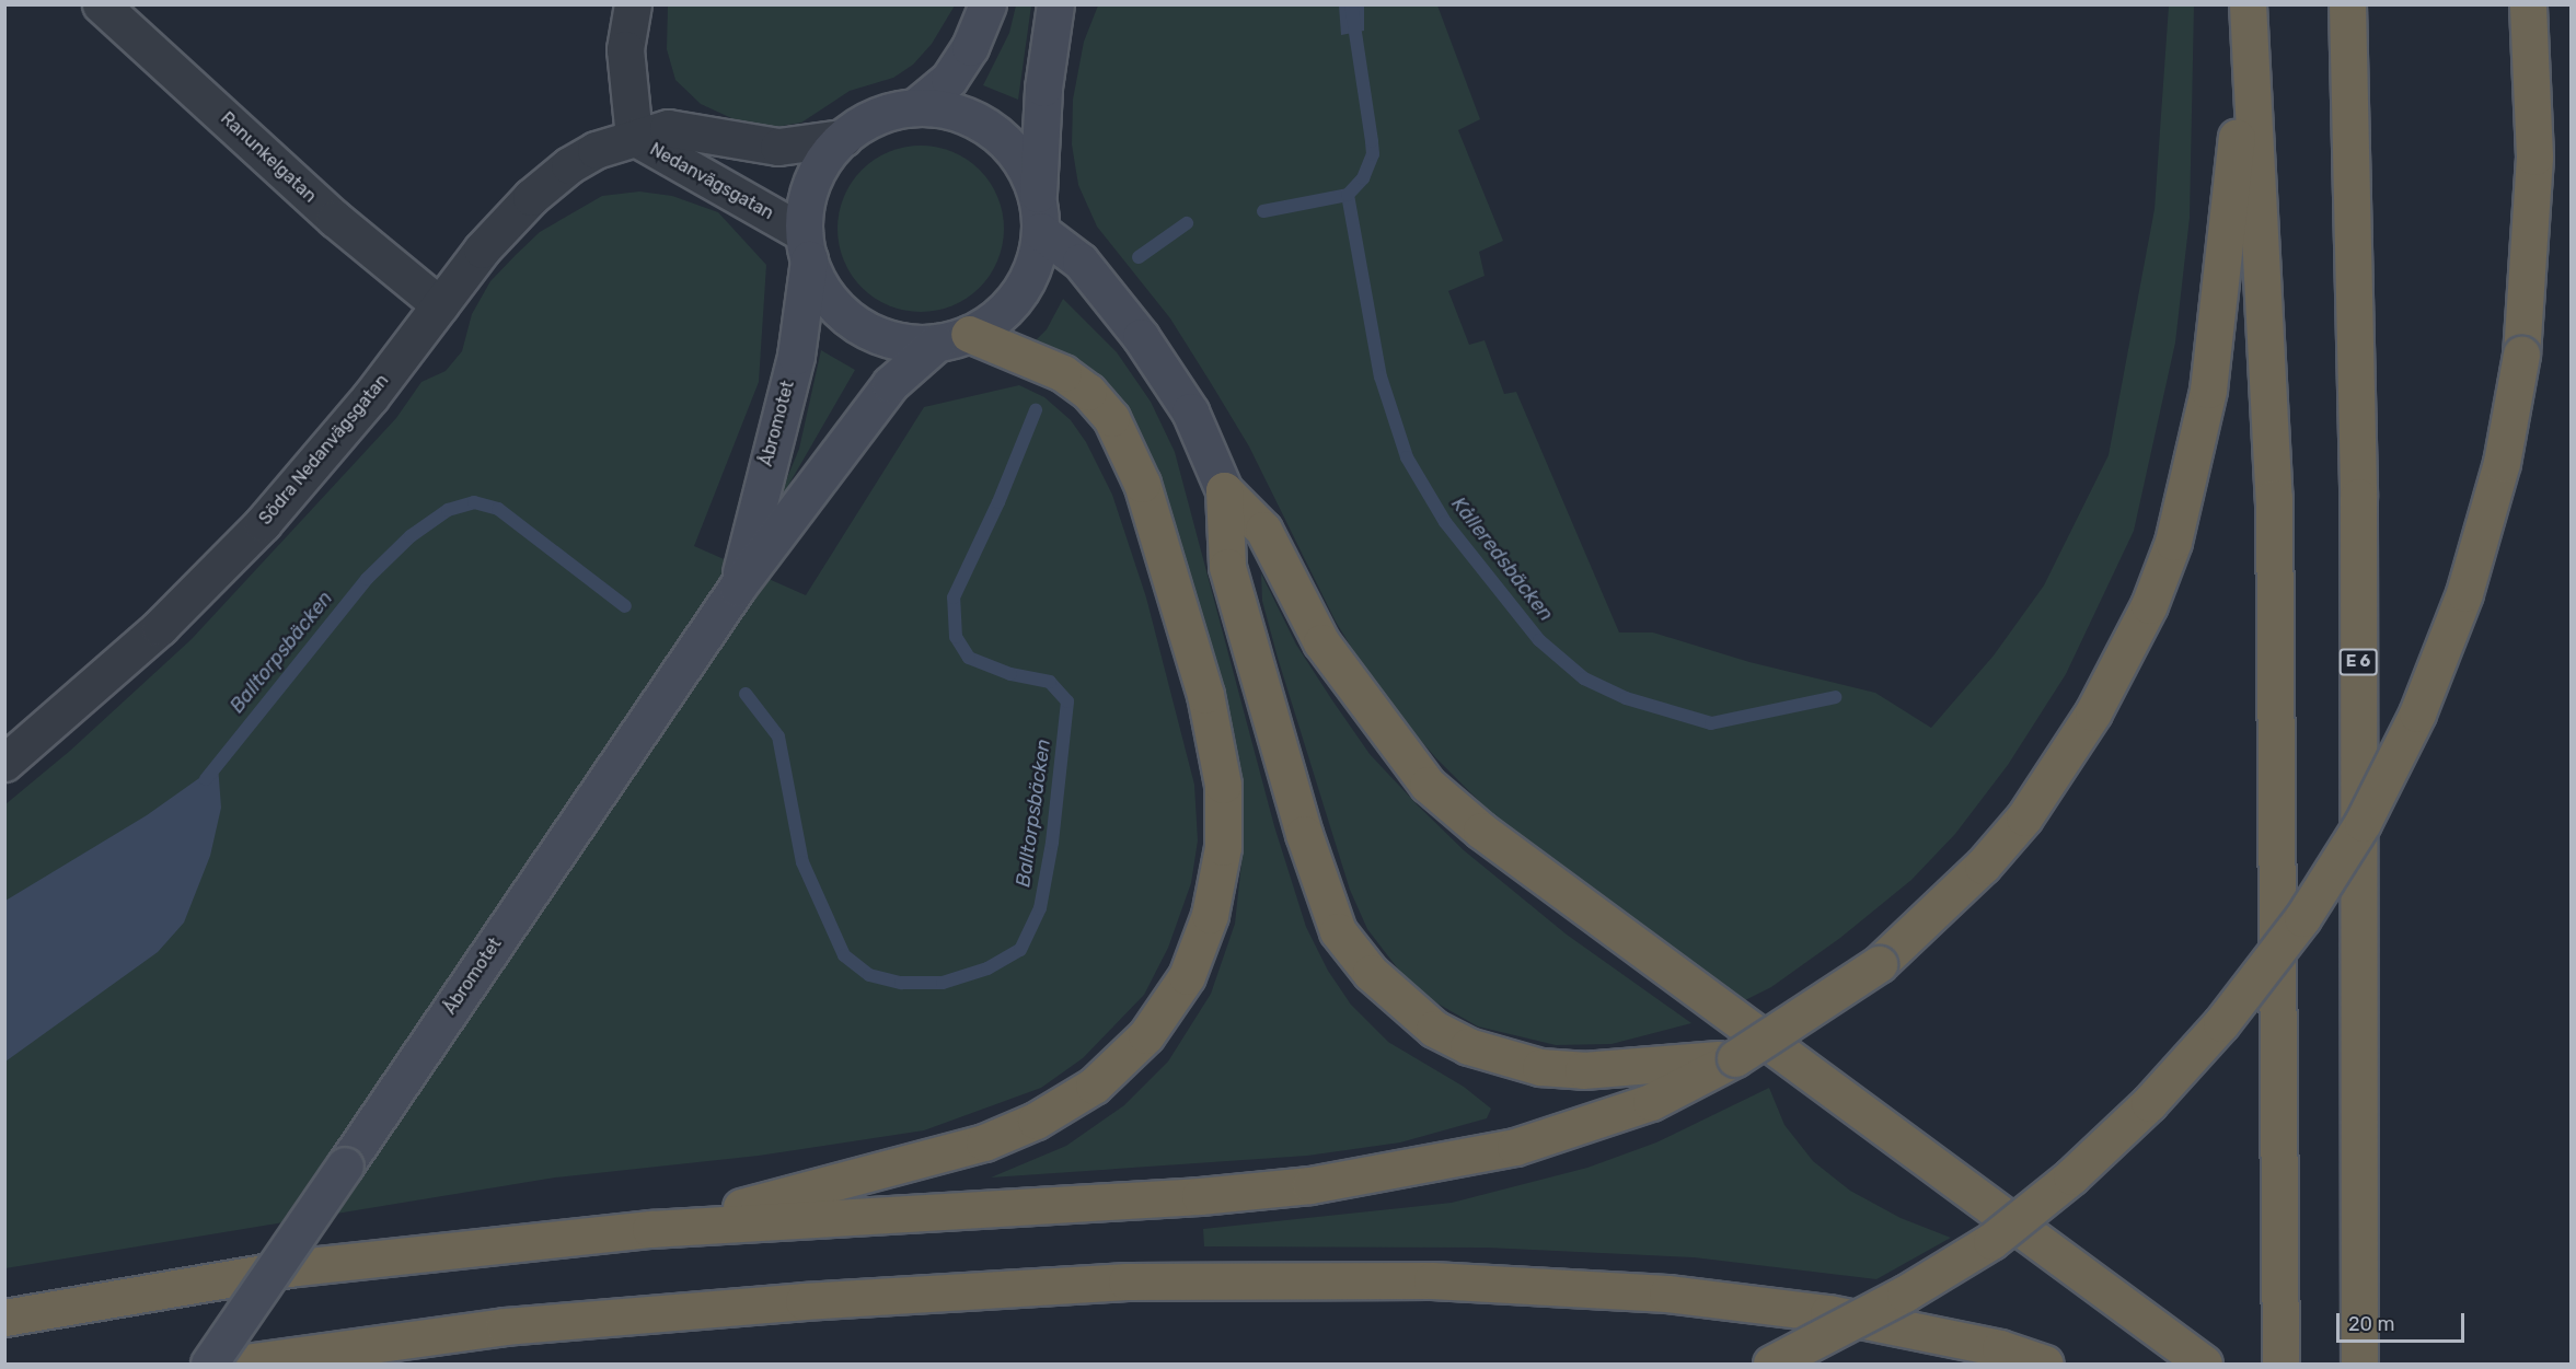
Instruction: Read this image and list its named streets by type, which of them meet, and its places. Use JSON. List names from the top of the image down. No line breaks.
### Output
{"streets":{"highway":["E 6"],"main road":["Åbromotet"],"street":["Ranunkelgatan","Nedanvägsgatan","Södra Nedanvägsgatan"]},"crossings":[["Ranunkelgatan","Södra Nedanvägsgatan"],["Nedanvägsgatan","Åbromotet"],["Nedanvägsgatan","Södra Nedanvägsgatan"]],"water":["Kålleredsbäcken","Balltorpsbäcken"],"scale_bar":"20 m"}
